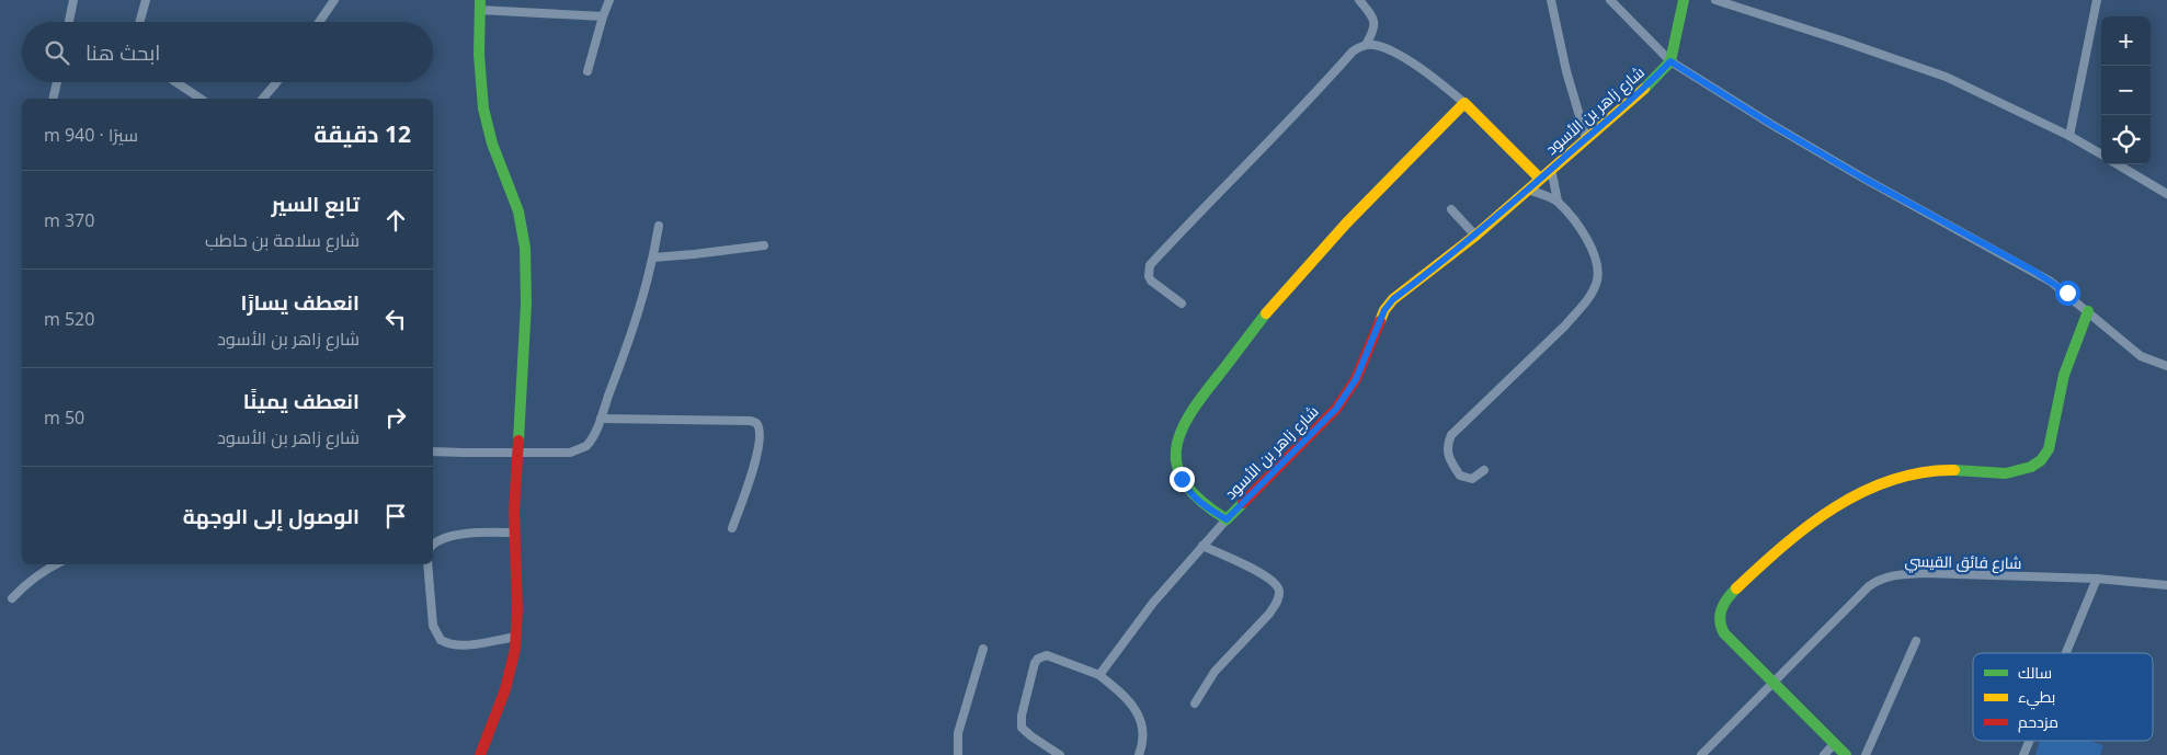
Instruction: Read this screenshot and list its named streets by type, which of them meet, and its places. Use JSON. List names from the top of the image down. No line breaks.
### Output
{"streets":{"street":["شارع زاهر بن الأسود","شارع فائق القيسي"]},"legend":["سالك","بطيء","مزدحم"],"page":{"map_buttons":["+","−"],"search":"ابحث هنا","heading":["12 دقيقة","سيرًا · 940 m"],"list":[["تابع السير","شارع سلامة بن حاطب","370 m"],["انعطف يسارًا","شارع زاهر بن الأسود","520 m"],["انعطف يمينًا","شارع زاهر بن الأسود","50 m"],"الوصول إلى الوجهة"]}}
